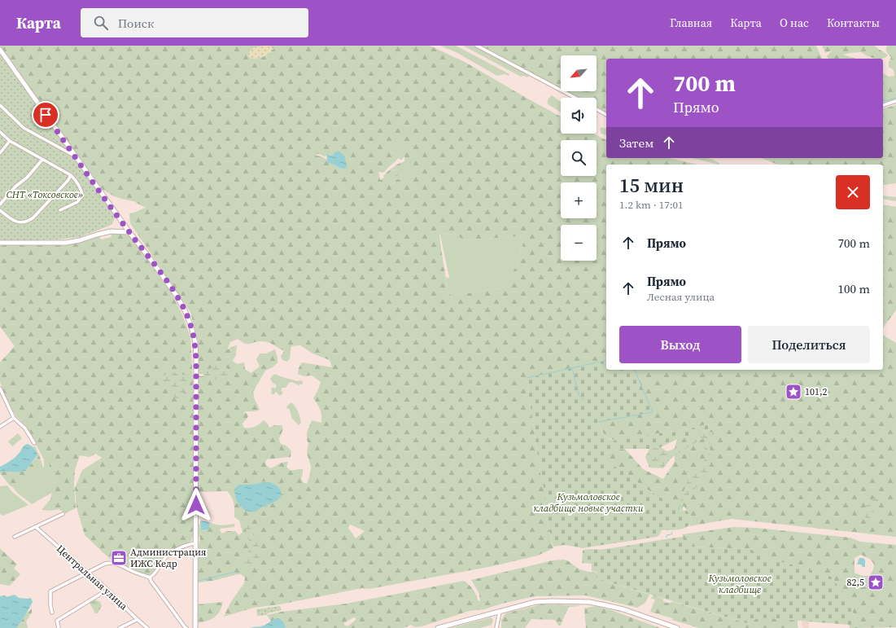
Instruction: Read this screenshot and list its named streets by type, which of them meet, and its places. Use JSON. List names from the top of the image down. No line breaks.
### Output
{"streets":{"street":["Центральная улица"]},"parks":["СНТ «Токсовское»","Кузьмоловское кладбище новые участки","Кузьмоловское кладбище"],"places":{"place":["101,2","82,5"],"office":["Администрация ИЖС Кедр"]},"north":"bottom left","page":{"header":"Карта","search":"Поиск","nav":["Главная","Карта","О нас","Контакты"],"map_buttons":["+","−"],"turn":["700 m","Прямо"],"then":"Затем","heading":["15 мин","1.2 km · 17:01"],"list":[{"name":"Прямо","value":"700 m"},{"name":"Прямо","note":"Лесная улица","value":"100 m"}],"buttons":["Выход","Поделиться"]}}
